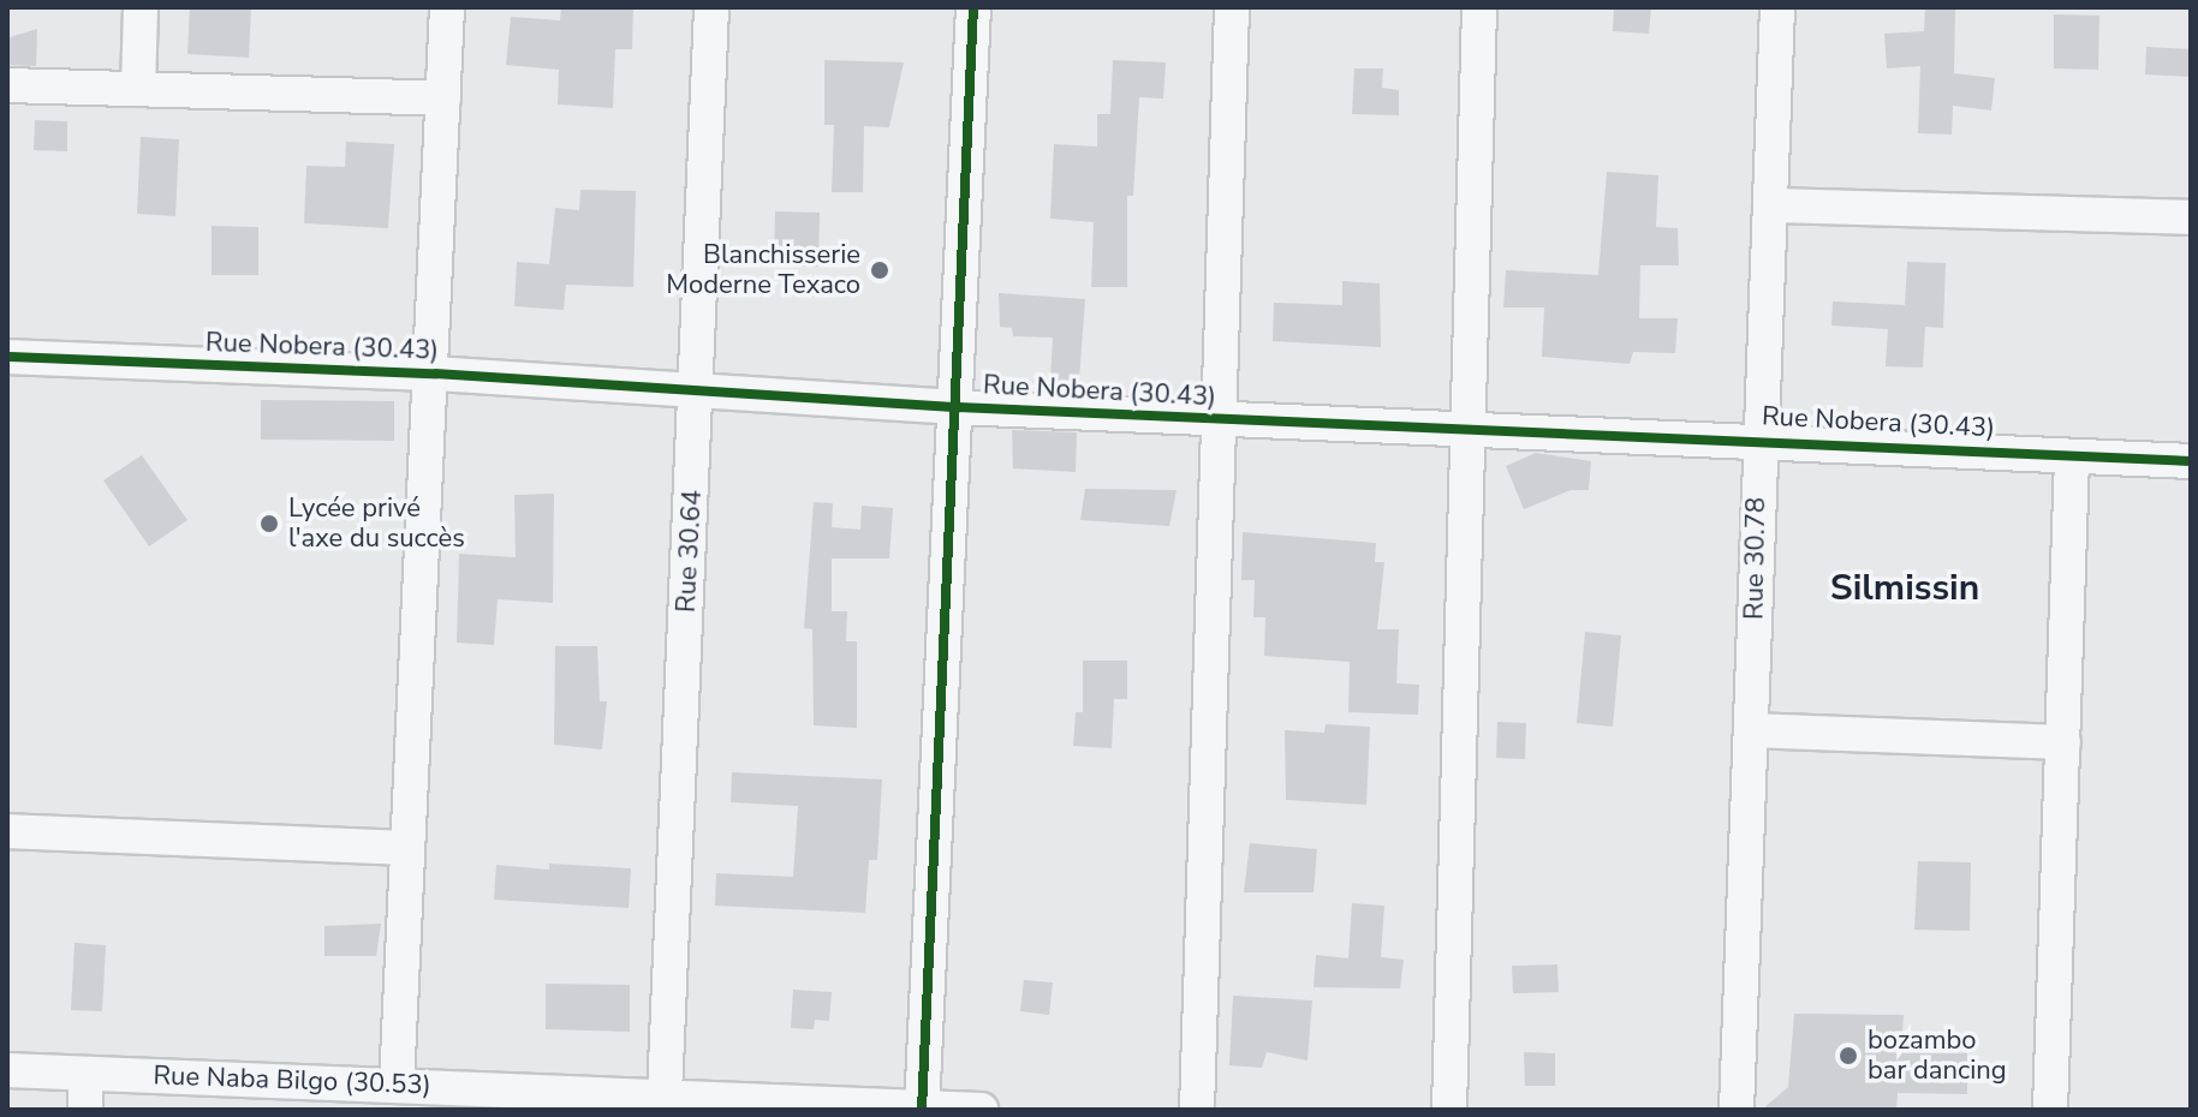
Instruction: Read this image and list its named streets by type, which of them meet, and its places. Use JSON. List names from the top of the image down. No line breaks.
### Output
{"streets":{"street":["Rue Nobera (30.43)","Rue 30.64","Rue 30.78","Rue Naba Bilgo (30.53)"]},"crossings":[["Rue Nobera (30.43)","Rue 30.64"],["Rue Nobera (30.43)","Rue 30.78"],["Rue 30.64","Rue Naba Bilgo (30.53)"]],"districts":["Silmissin"],"places":["Blanchisserie Moderne Texaco","Lycée privé l'axe du succès","bozambo bar dancing"]}
